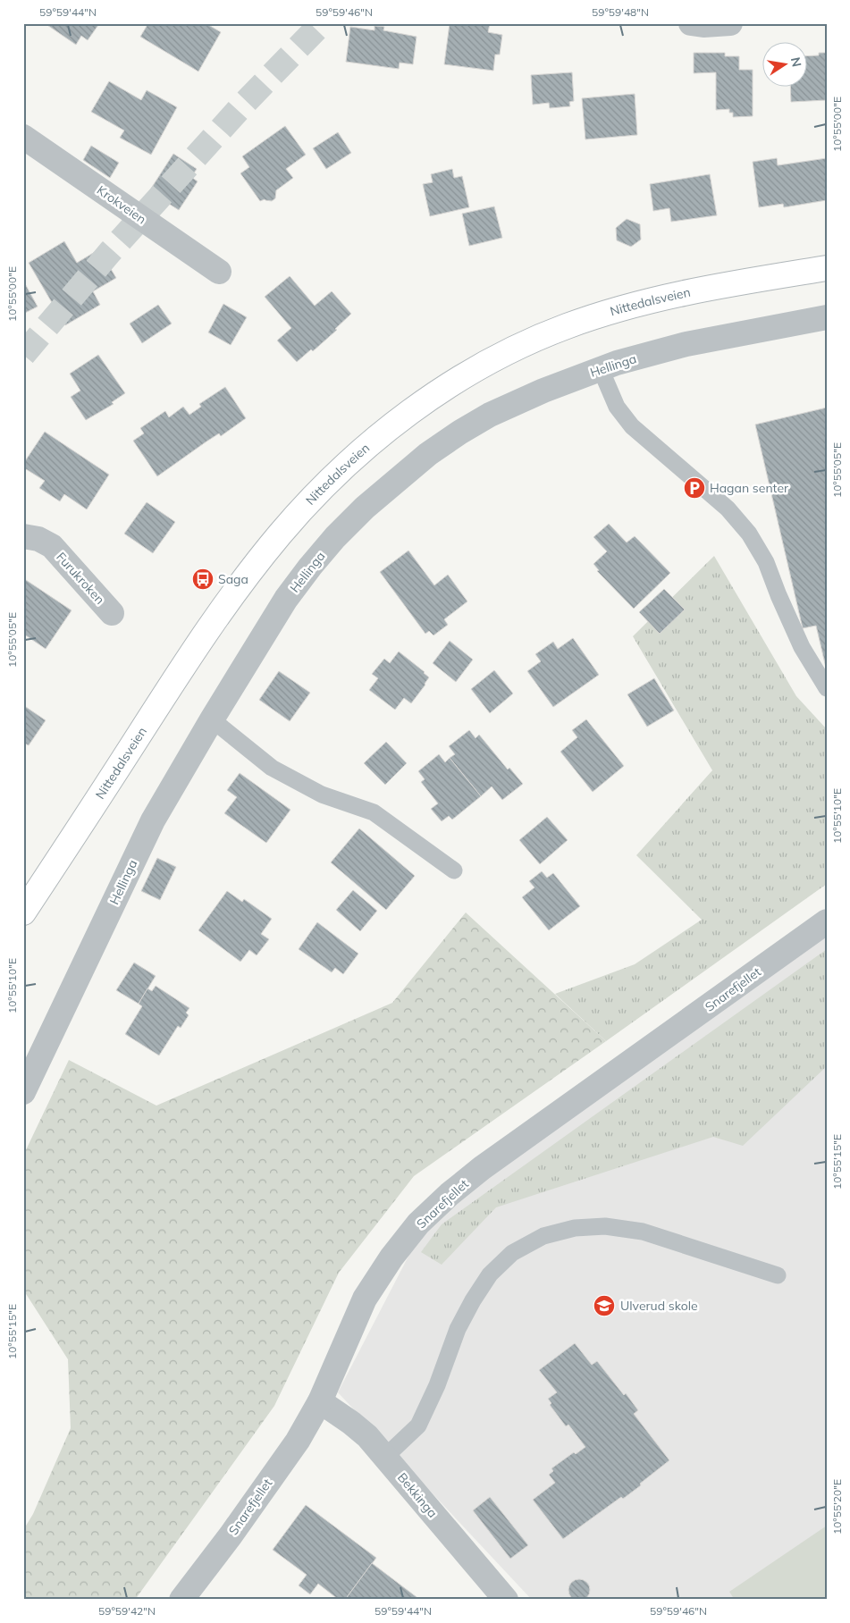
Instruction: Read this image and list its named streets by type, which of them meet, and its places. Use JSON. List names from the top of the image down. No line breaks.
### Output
{"streets":{"main road":["Nittedalsveien"],"street":["Krokveien","Hellinga","Furukroken","Snarefjellet","Bekkinga"]},"crossings":[["Snarefjellet","Bekkinga"]],"places":{"parking":["Hagan senter"],"bus stop":["Saga"],"school or university":["Ulverud skole"]},"north":"right","coordinates":["59°59'44\"N","59°59'46\"N","59°59'48\"N","10°55'00\"E","10°55'05\"E","10°55'10\"E","10°55'15\"E","10°55'20\"E","59°59'42\"N"]}
